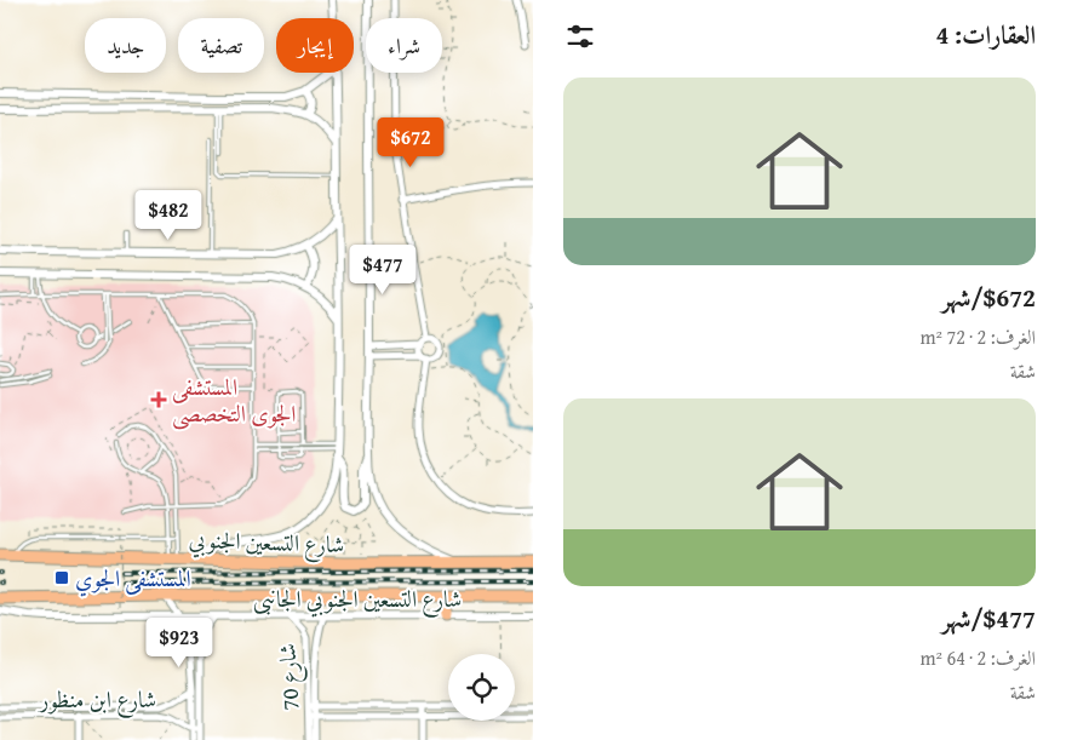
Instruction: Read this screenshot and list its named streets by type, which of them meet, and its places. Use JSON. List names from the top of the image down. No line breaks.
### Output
{"streets":{"highway":["شارع التسعين الجنوبي"],"street":["شارع التسعين الجنوبي الجانبى","شارع 70","شارع ابن منظور"]},"crossings":[["شارع التسعين الجنوبي الجانبى","شارع 70"]],"places":{"health":["المستشفى الجوى التخصصى"],"transit":["المستشفى الجوي"]},"page":{"heading":"العقارات: 4","chip":["شراء","إيجار","تصفية","جديد"],"list":[{"name":"$672/شهر","note":"الغرف: 2 · 72 m² · شقة"},{"name":"$477/شهر","note":"الغرف: 2 · 64 m² · شقة"}],"price":["$672","$482","$477","$923"]}}
